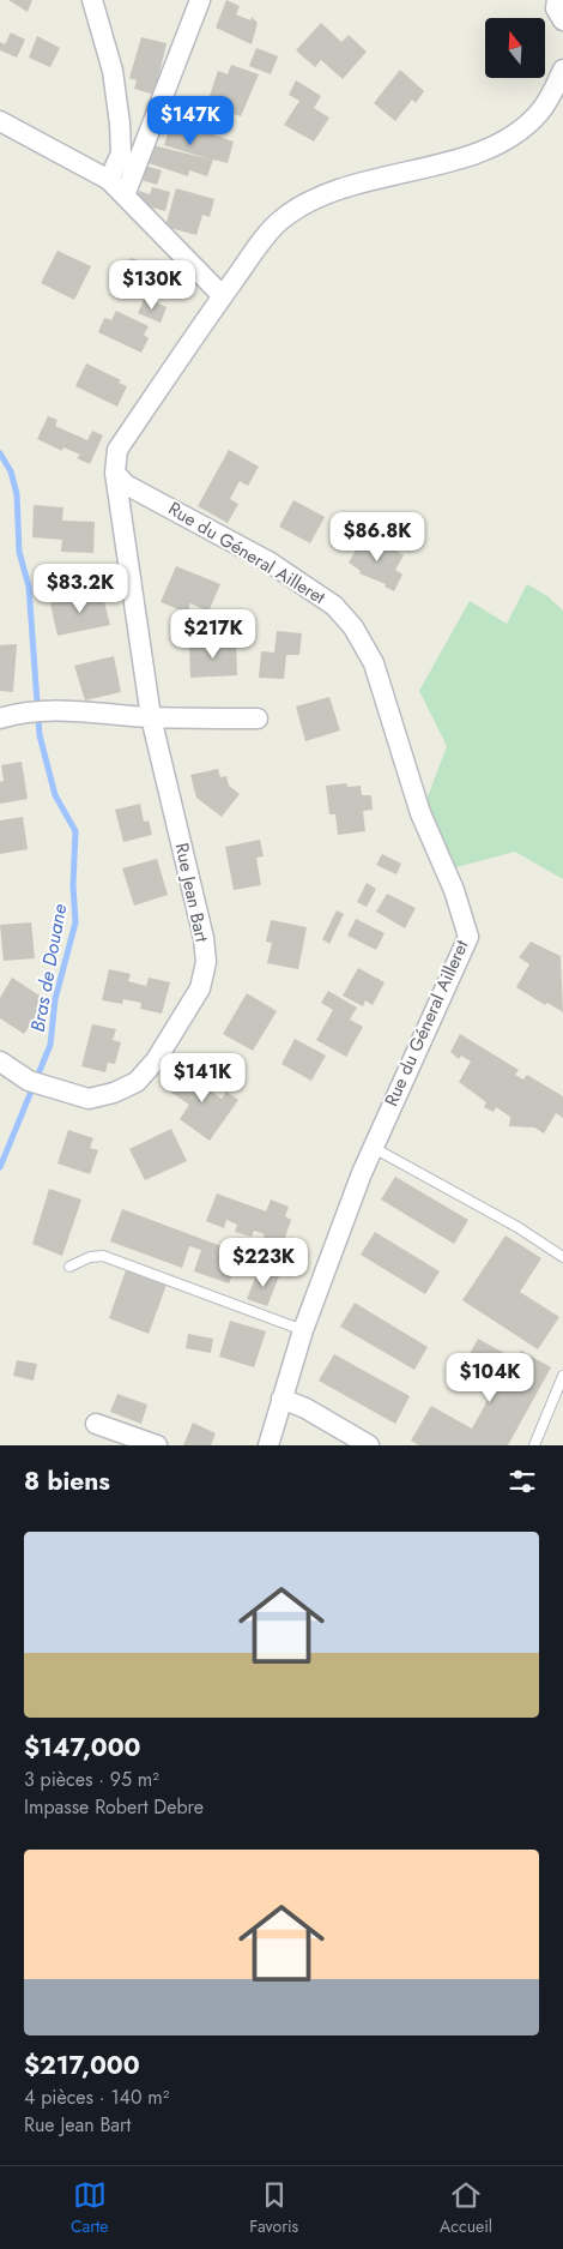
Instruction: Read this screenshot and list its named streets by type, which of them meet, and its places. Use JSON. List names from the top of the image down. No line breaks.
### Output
{"streets":{"street":["Rue du Géneral Ailleret","Rue Jean Bart"]},"crossings":[["Rue du Géneral Ailleret","Rue Jean Bart"]],"water":["Bras de Douane"],"north":"top","page":{"price":["$147K","$130K","$86.8K","$83.2K","$217K","$141K","$223K","$104K"],"heading":"8 biens","list":[{"name":"$147,000","note":"3 pièces · 95 m² · Impasse Robert Debre"},{"name":"$217,000","note":"4 pièces · 140 m² · Rue Jean Bart"}],"tabs":["Carte","Favoris","Accueil"]}}
